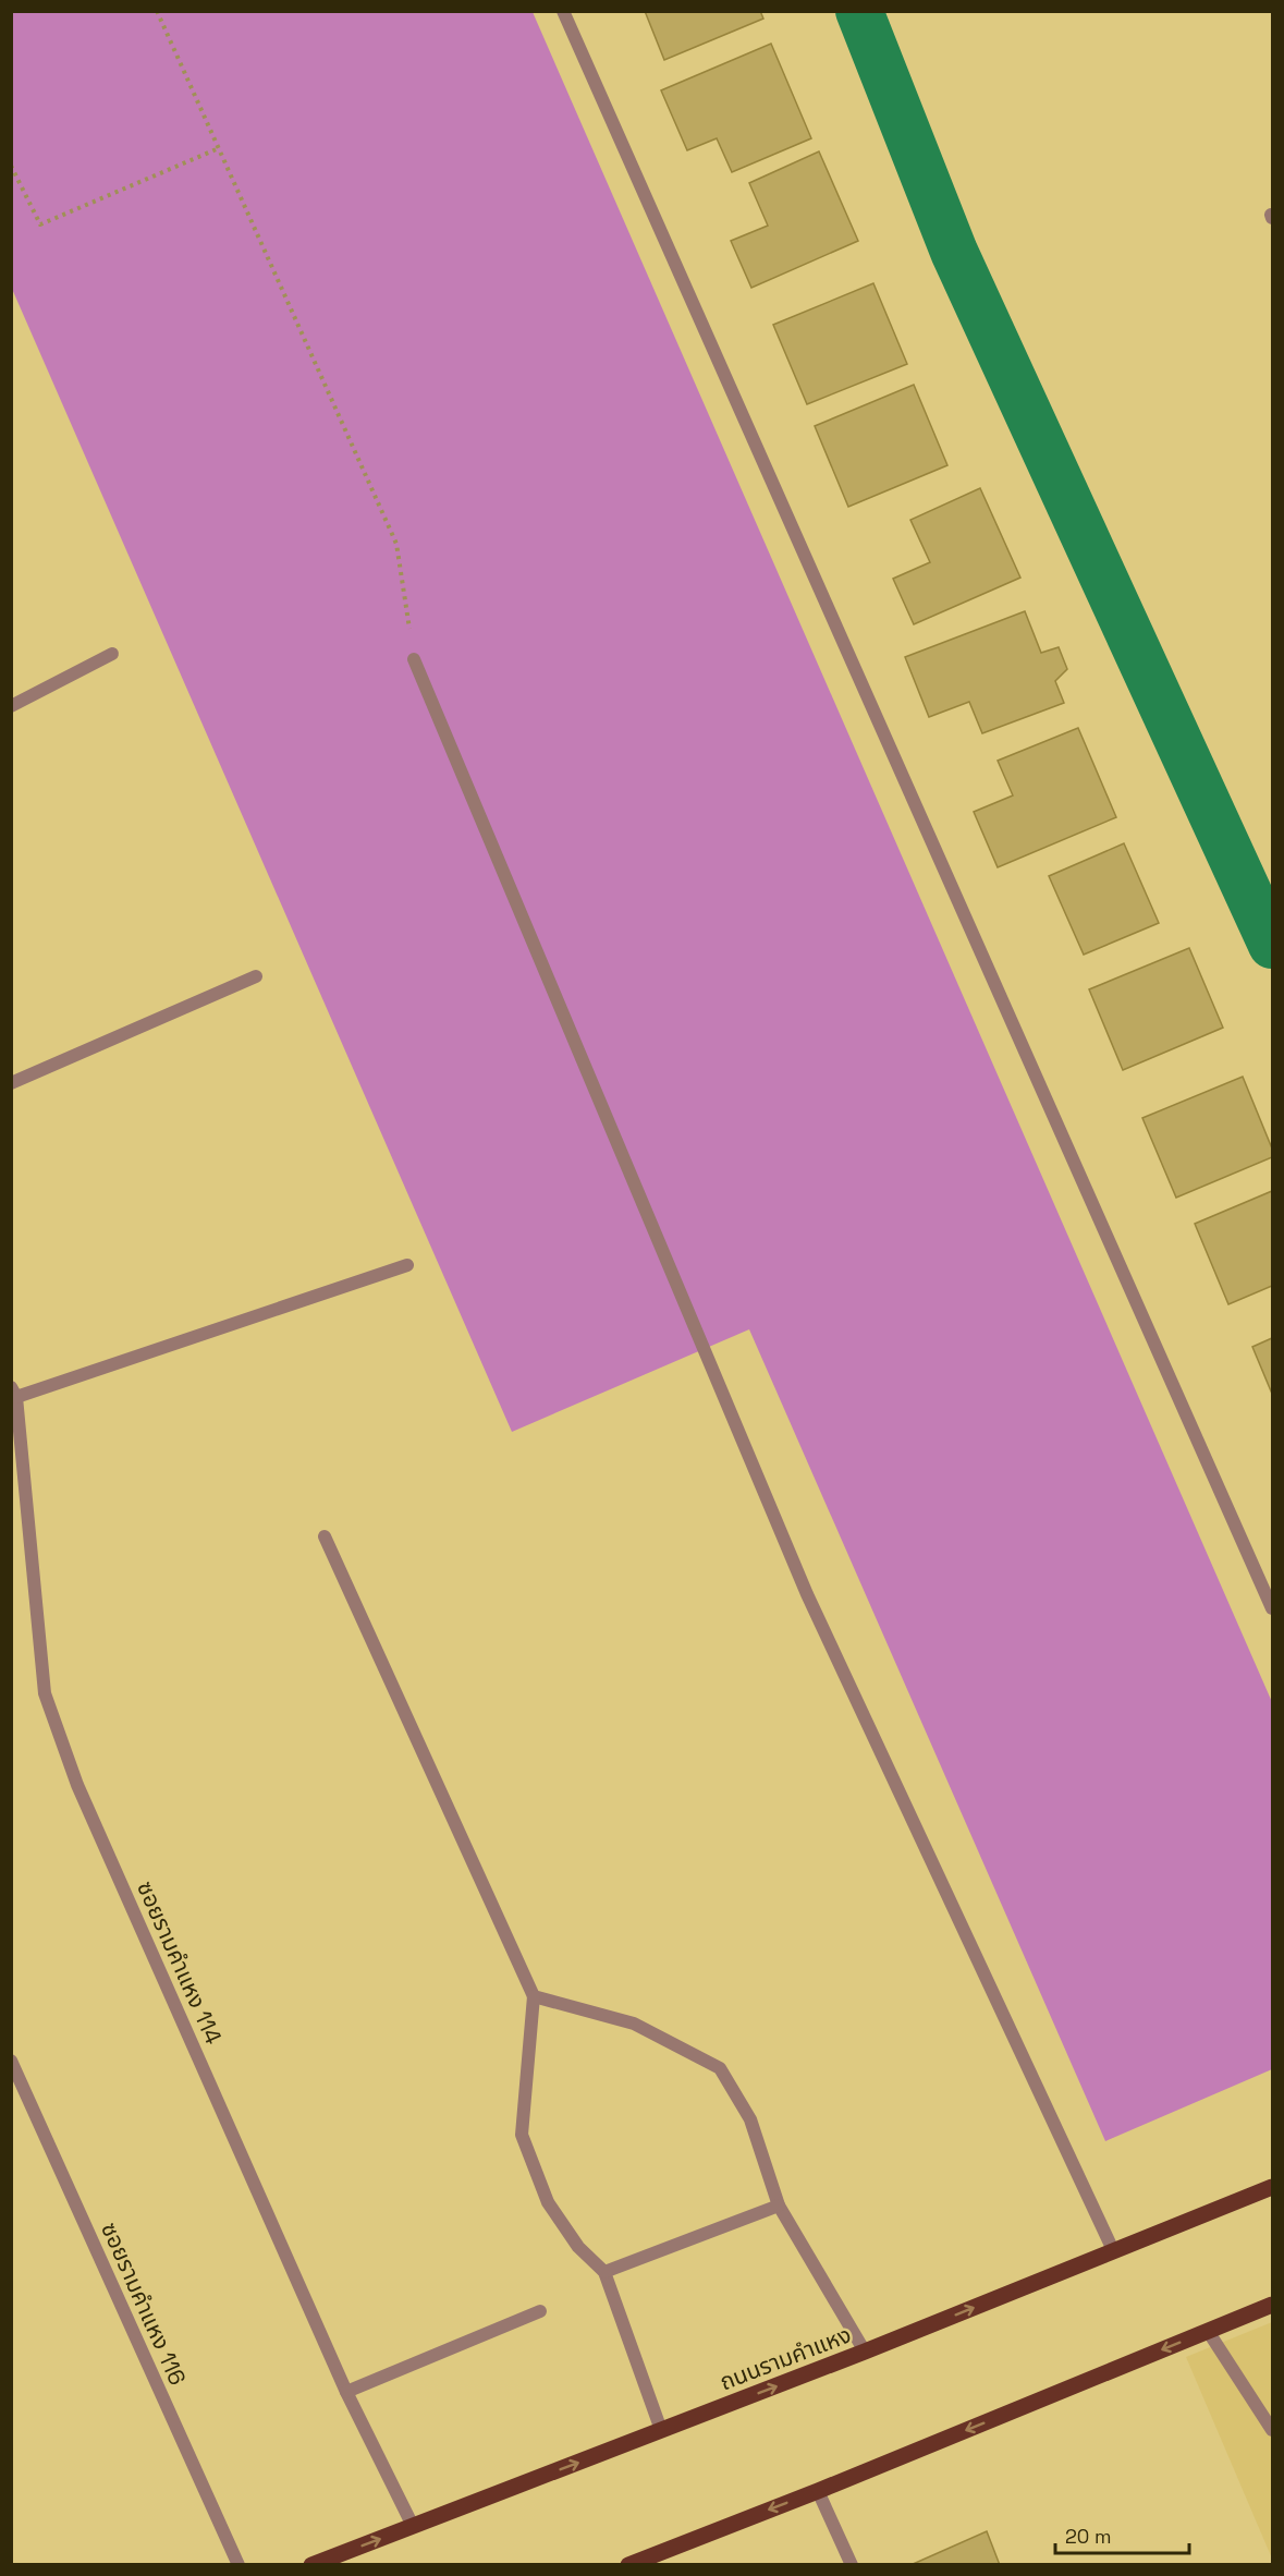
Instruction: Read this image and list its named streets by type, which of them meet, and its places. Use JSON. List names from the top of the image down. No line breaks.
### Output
{"streets":{"main road":["ถนนรามคำแหง"],"street":["ซอยรามคำแหง 114","ซอยรามคำแหง 116"]},"crossings":[["ซอยรามคำแหง 114","ถนนรามคำแหง"]],"scale_bar":"20 m"}
